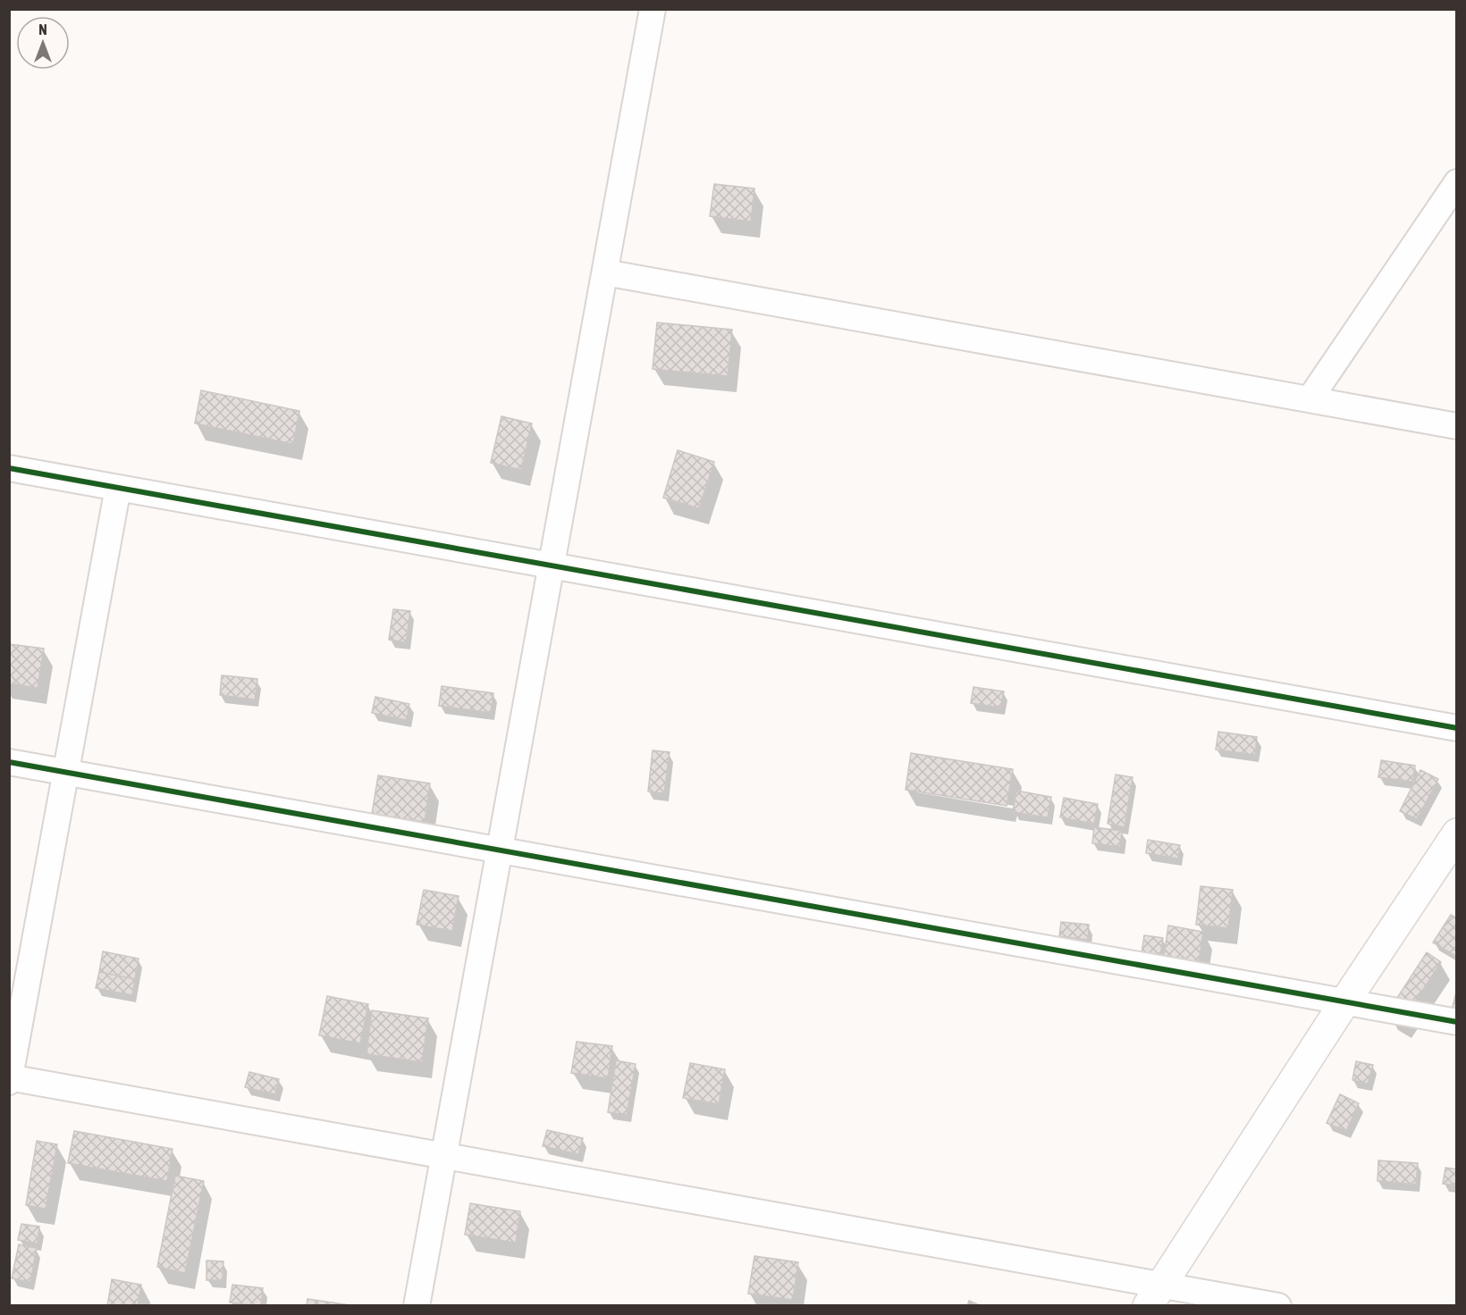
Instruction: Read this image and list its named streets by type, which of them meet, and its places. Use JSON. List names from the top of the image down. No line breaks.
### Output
{"north":"top"}
